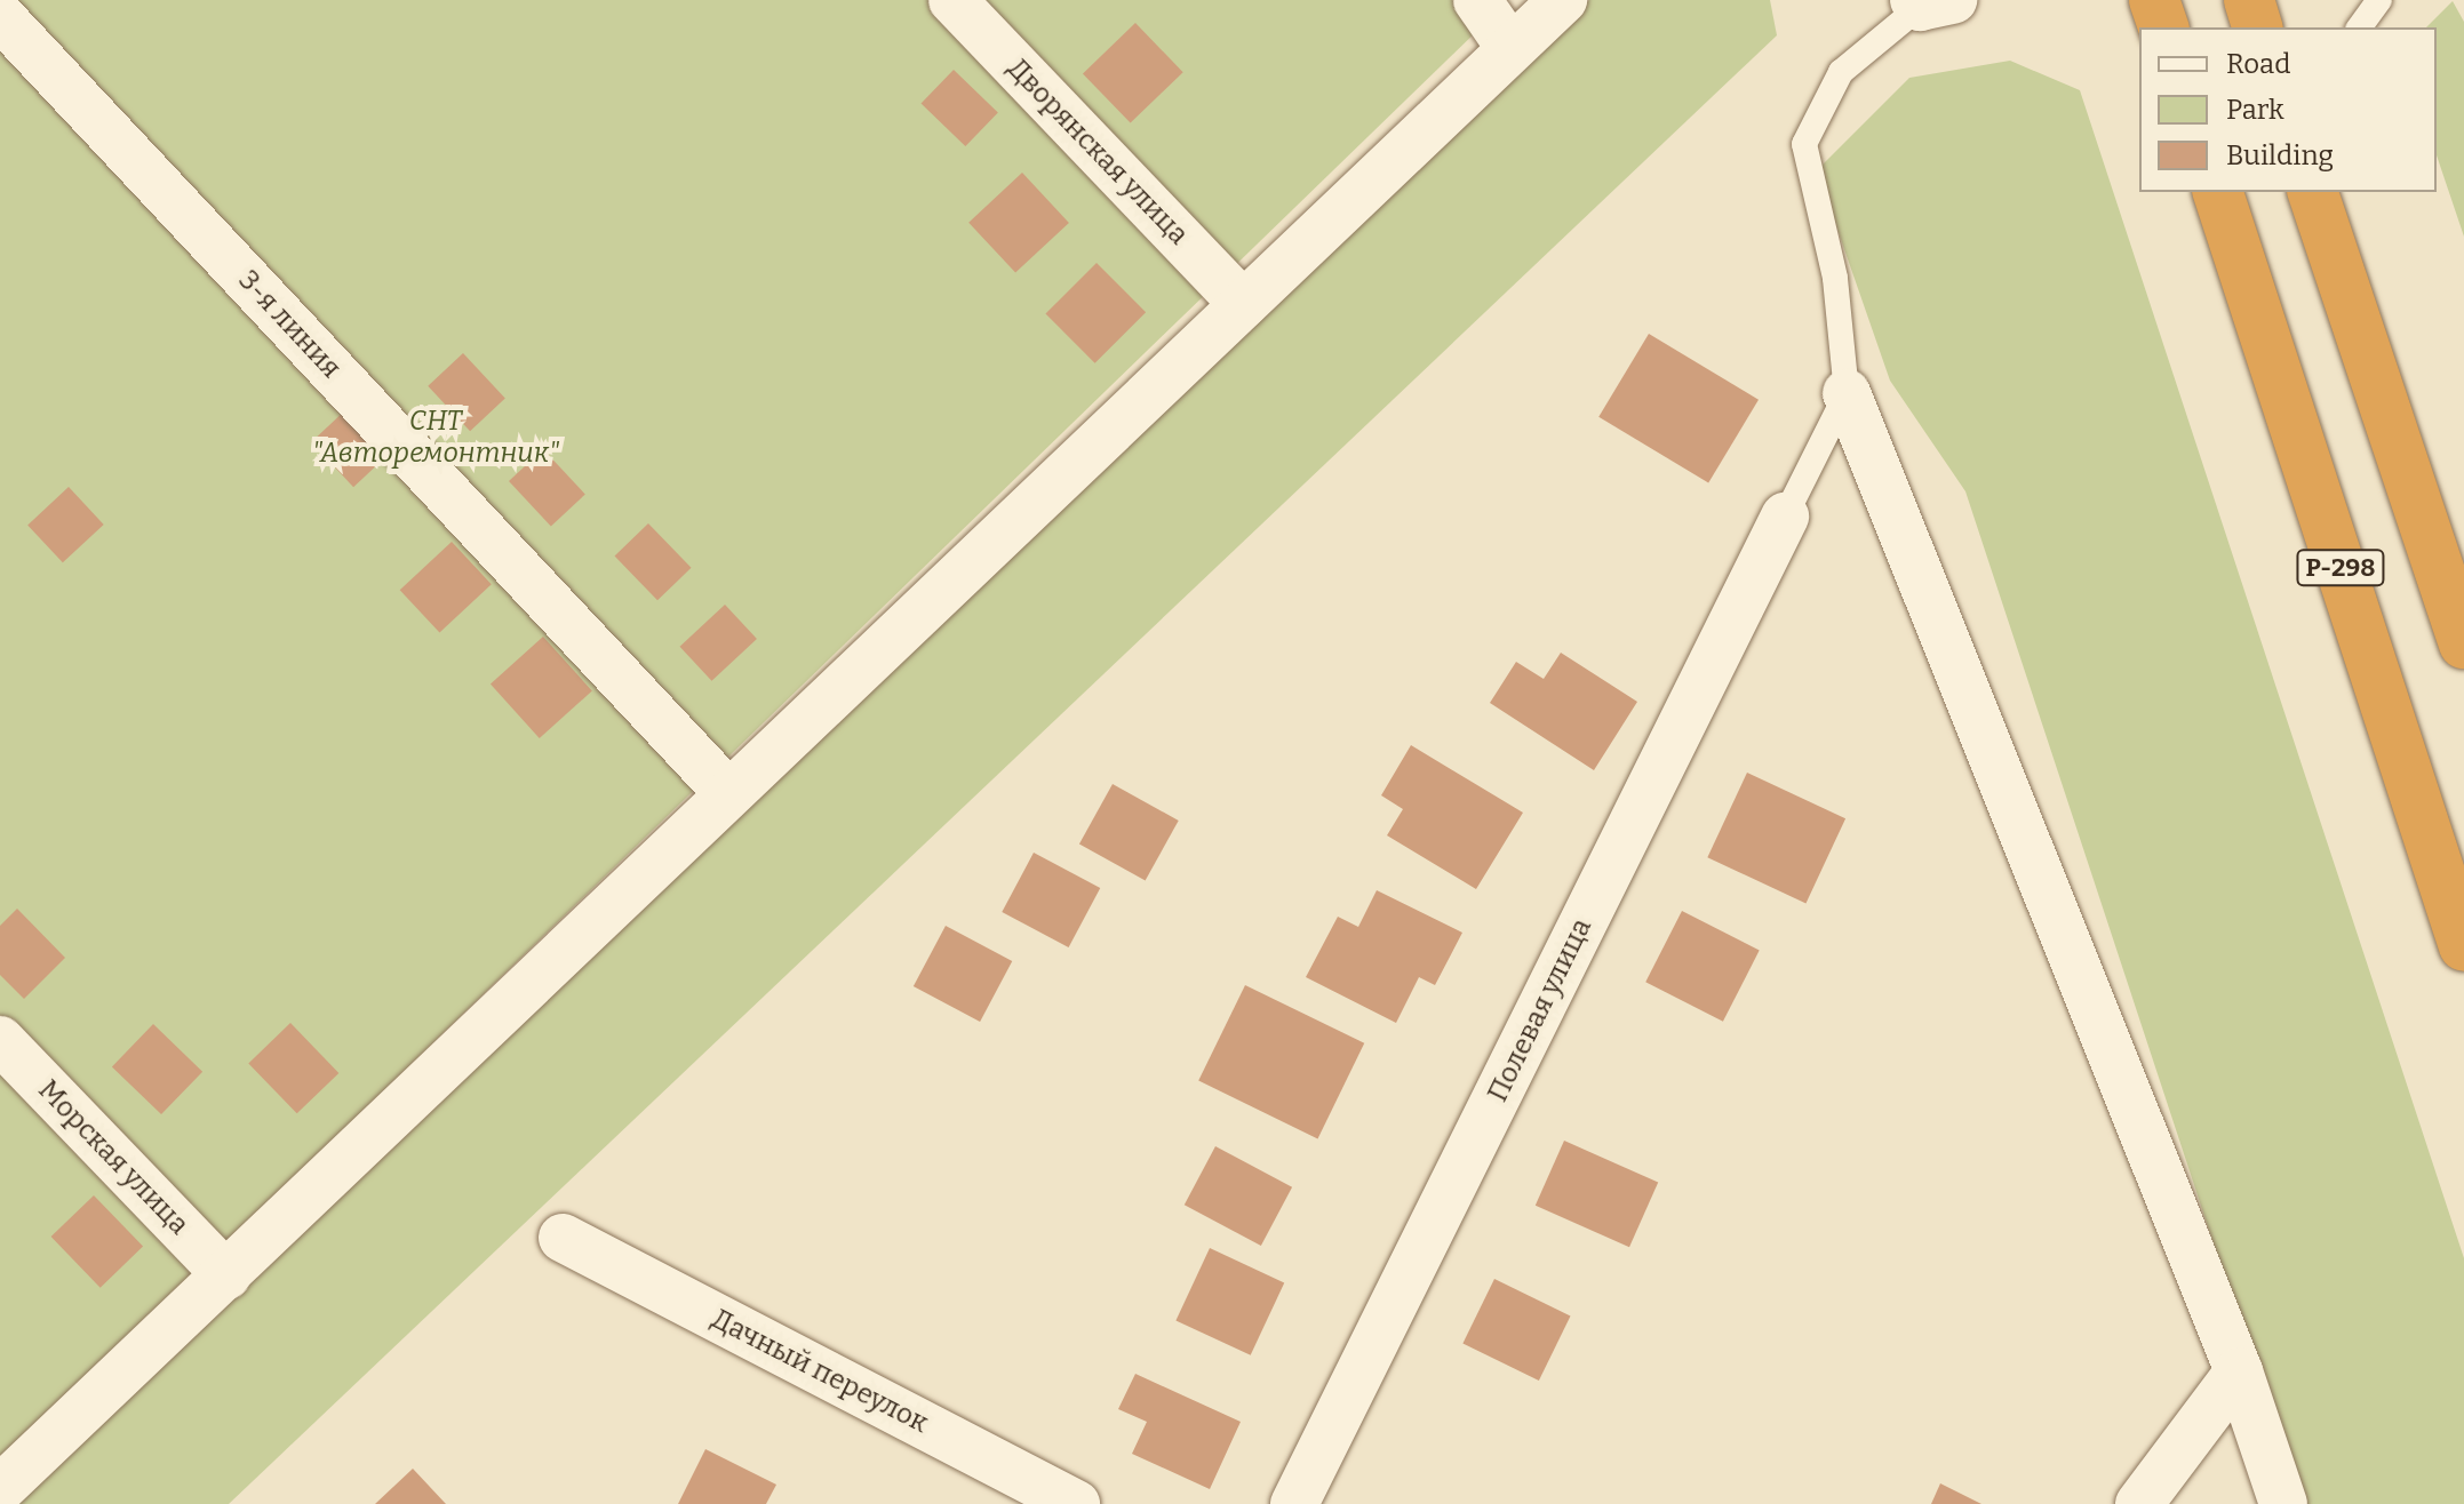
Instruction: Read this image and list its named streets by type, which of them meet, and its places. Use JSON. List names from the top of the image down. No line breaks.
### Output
{"streets":{"highway":["Р-298"],"street":["Дворянская улица","3-я линия","Полевая улица","Морская улица","Дачный переулок"]},"parks":["СНТ \"Авторемонтник\""],"legend":["Road","Park","Building"]}
